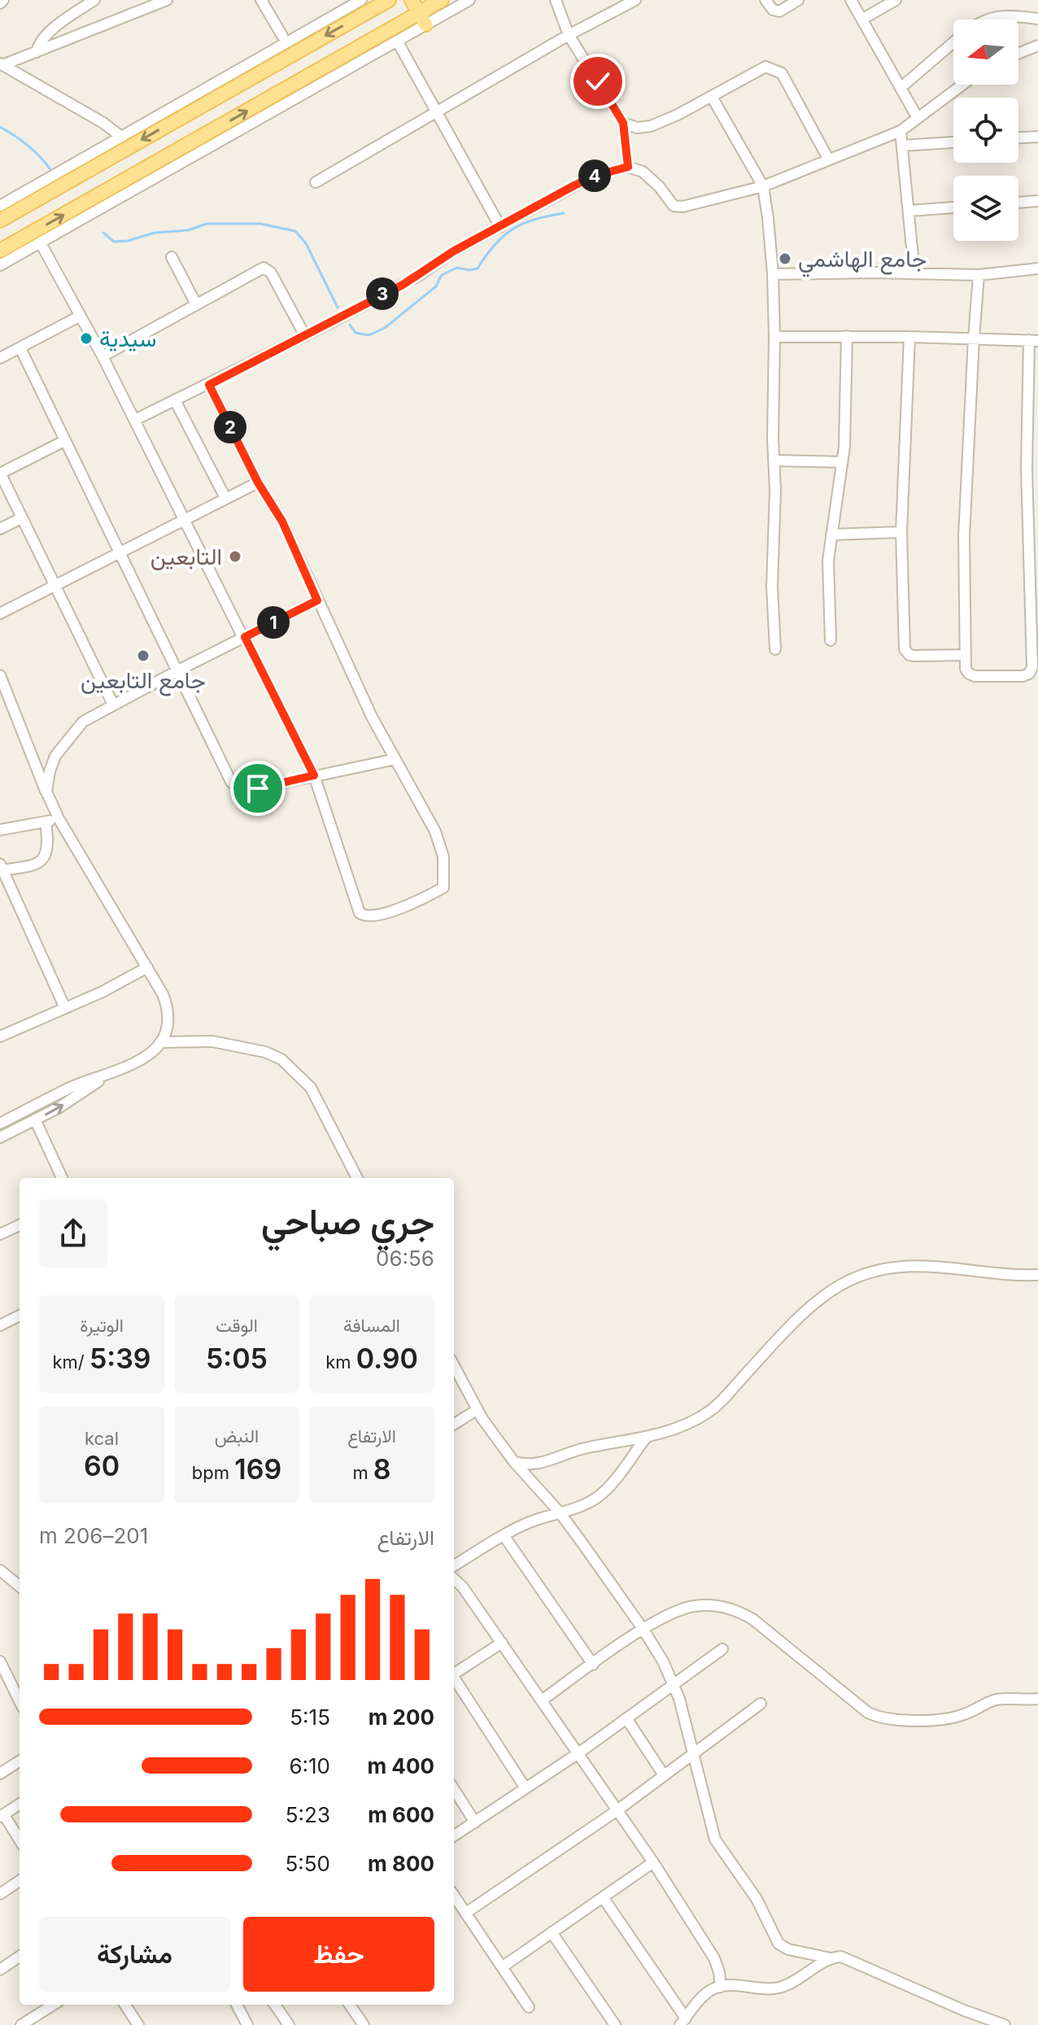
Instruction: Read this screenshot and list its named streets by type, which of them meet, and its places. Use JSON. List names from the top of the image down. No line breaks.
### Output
{"places":["جامع الهاشمي","سيدية","التابعين","جامع التابعين"],"north":"left","page":{"pins":["4","3","2","1"],"heading":["جري صباحي","06:56"],"stats":[["المسافة","0.90 km"],["الوقت","5:05"],["الوتيرة","5:39 /km"],["الارتفاع","8 m"],["النبض","169 bpm"],["kcal","60"]],"chart":["الارتفاع","201–206 m"],"list":[{"name":"200 m","note":"5:15"},{"name":"400 m","note":"6:10"},{"name":"600 m","note":"5:23"},{"name":"800 m","note":"5:50"}],"buttons":["حفظ","مشاركة"]}}
